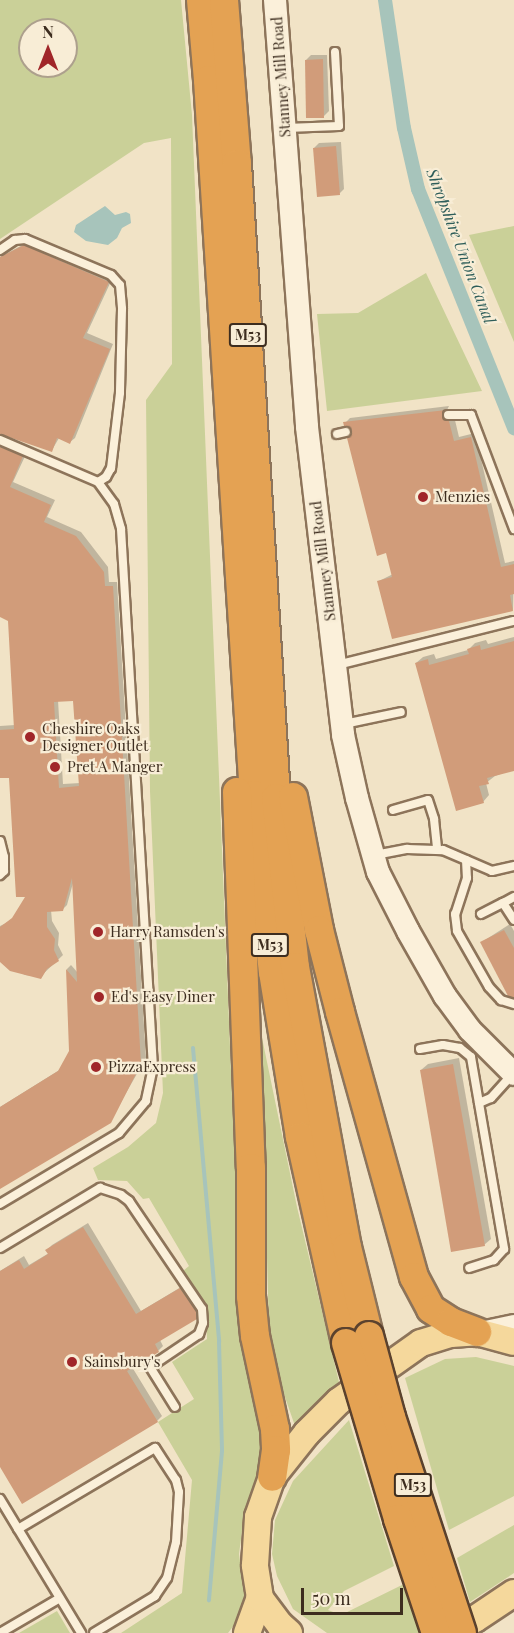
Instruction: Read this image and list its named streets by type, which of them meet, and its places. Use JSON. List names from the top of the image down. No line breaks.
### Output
{"streets":{"highway":["M53"],"street":["Stanney Mill Road"]},"water":["Shropshire Union Canal"],"places":["Menzies","Cheshire Oaks Designer Outlet","Pret A Manger","Harry Ramsden's","Ed's Easy Diner","PizzaExpress","Sainsbury's"],"scale_bar":"50 m","north":"top"}
